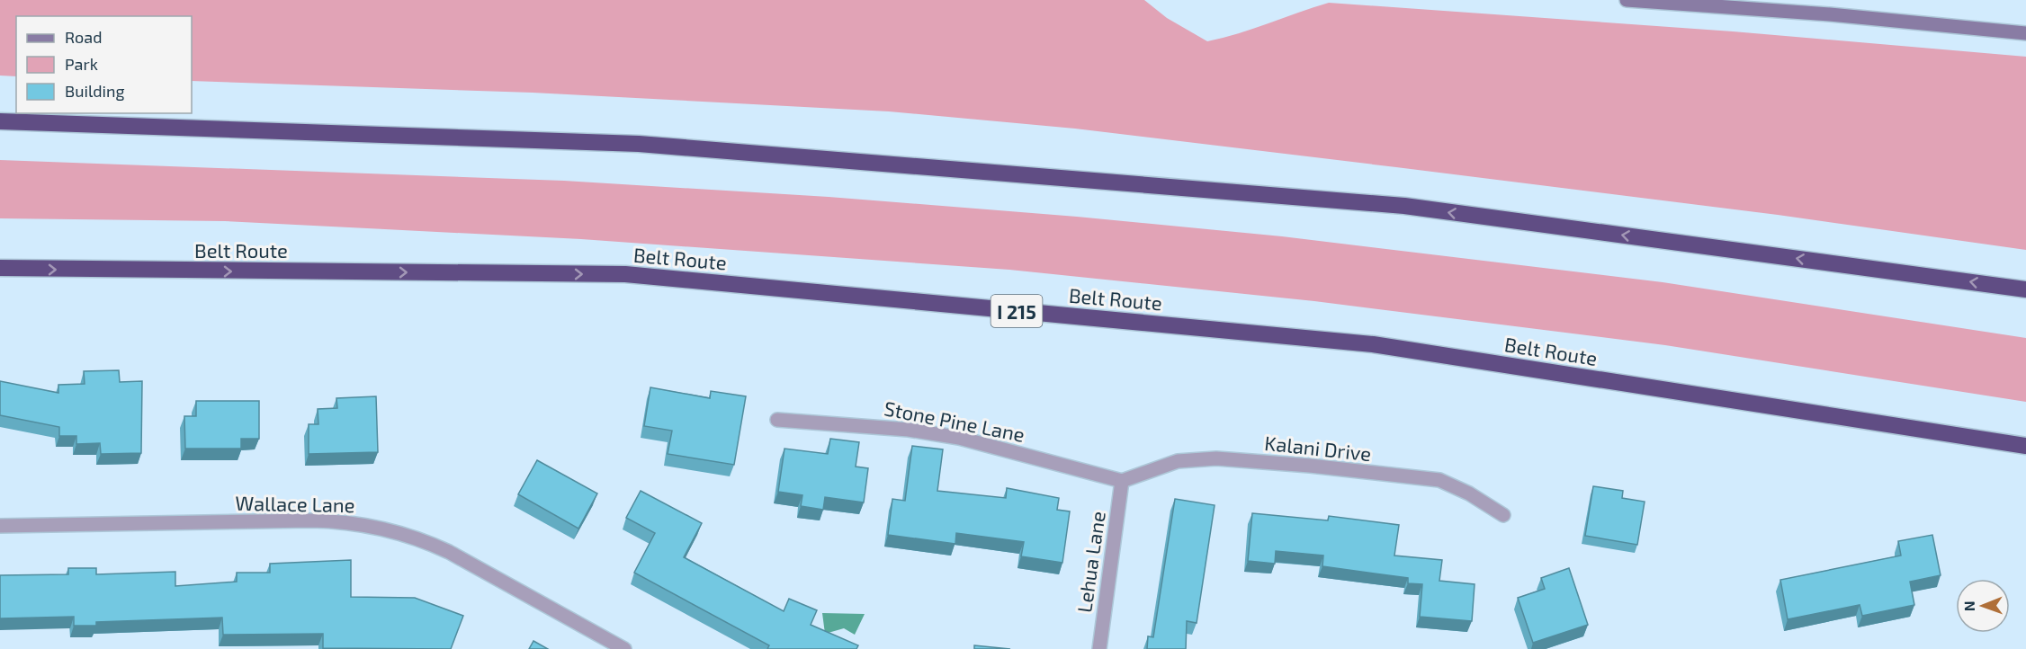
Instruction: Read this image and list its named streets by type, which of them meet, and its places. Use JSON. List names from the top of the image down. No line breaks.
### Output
{"streets":{"highway":["Belt Route","I 215"],"street":["Stone Pine Lane","Kalani Drive","Wallace Lane","Lehua Lane"]},"crossings":[["Stone Pine Lane","Kalani Drive"],["Stone Pine Lane","Lehua Lane"],["Kalani Drive","Lehua Lane"]],"legend":["Road","Park","Building"],"north":"left"}
